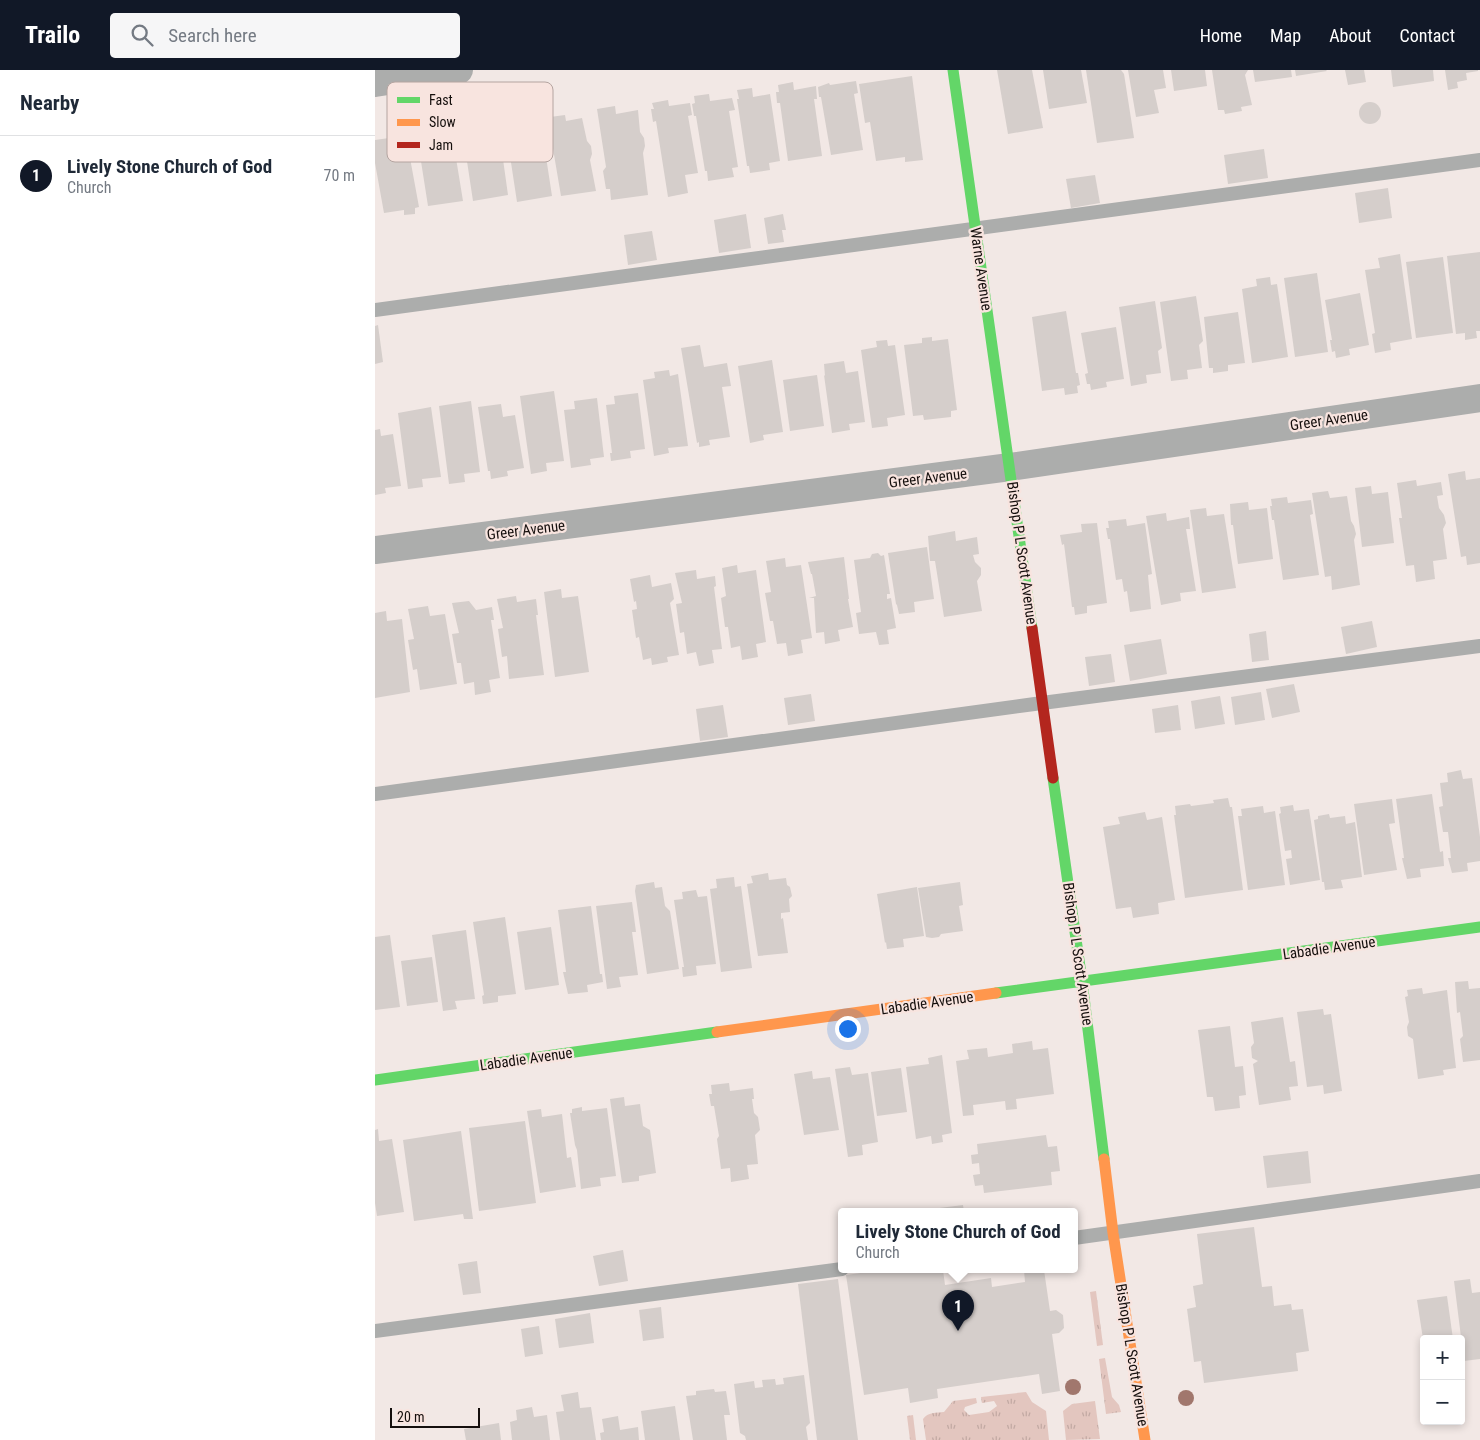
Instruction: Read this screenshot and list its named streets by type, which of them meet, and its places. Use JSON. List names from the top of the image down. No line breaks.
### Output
{"streets":{"street":["Warne Avenue","Greer Avenue","Bishop P L Scott Avenue","Labadie Avenue"]},"crossings":[["Warne Avenue","Greer Avenue"],["Warne Avenue","Bishop P L Scott Avenue"],["Greer Avenue","Bishop P L Scott Avenue"],["Bishop P L Scott Avenue","Labadie Avenue"]],"legend":["Fast","Slow","Jam"],"scale_bar":"20 m","page":{"header":"Trailo","search":"Search here","nav":["Home","Map","About","Contact"],"heading":"Nearby","list":[{"mark":"1","name":"Lively Stone Church of God","note":"Church","value":"70 m"}],"popup":["Lively Stone Church of God","Church"],"pins":"1","map_buttons":["+","−"],"scale":"20 m"}}
